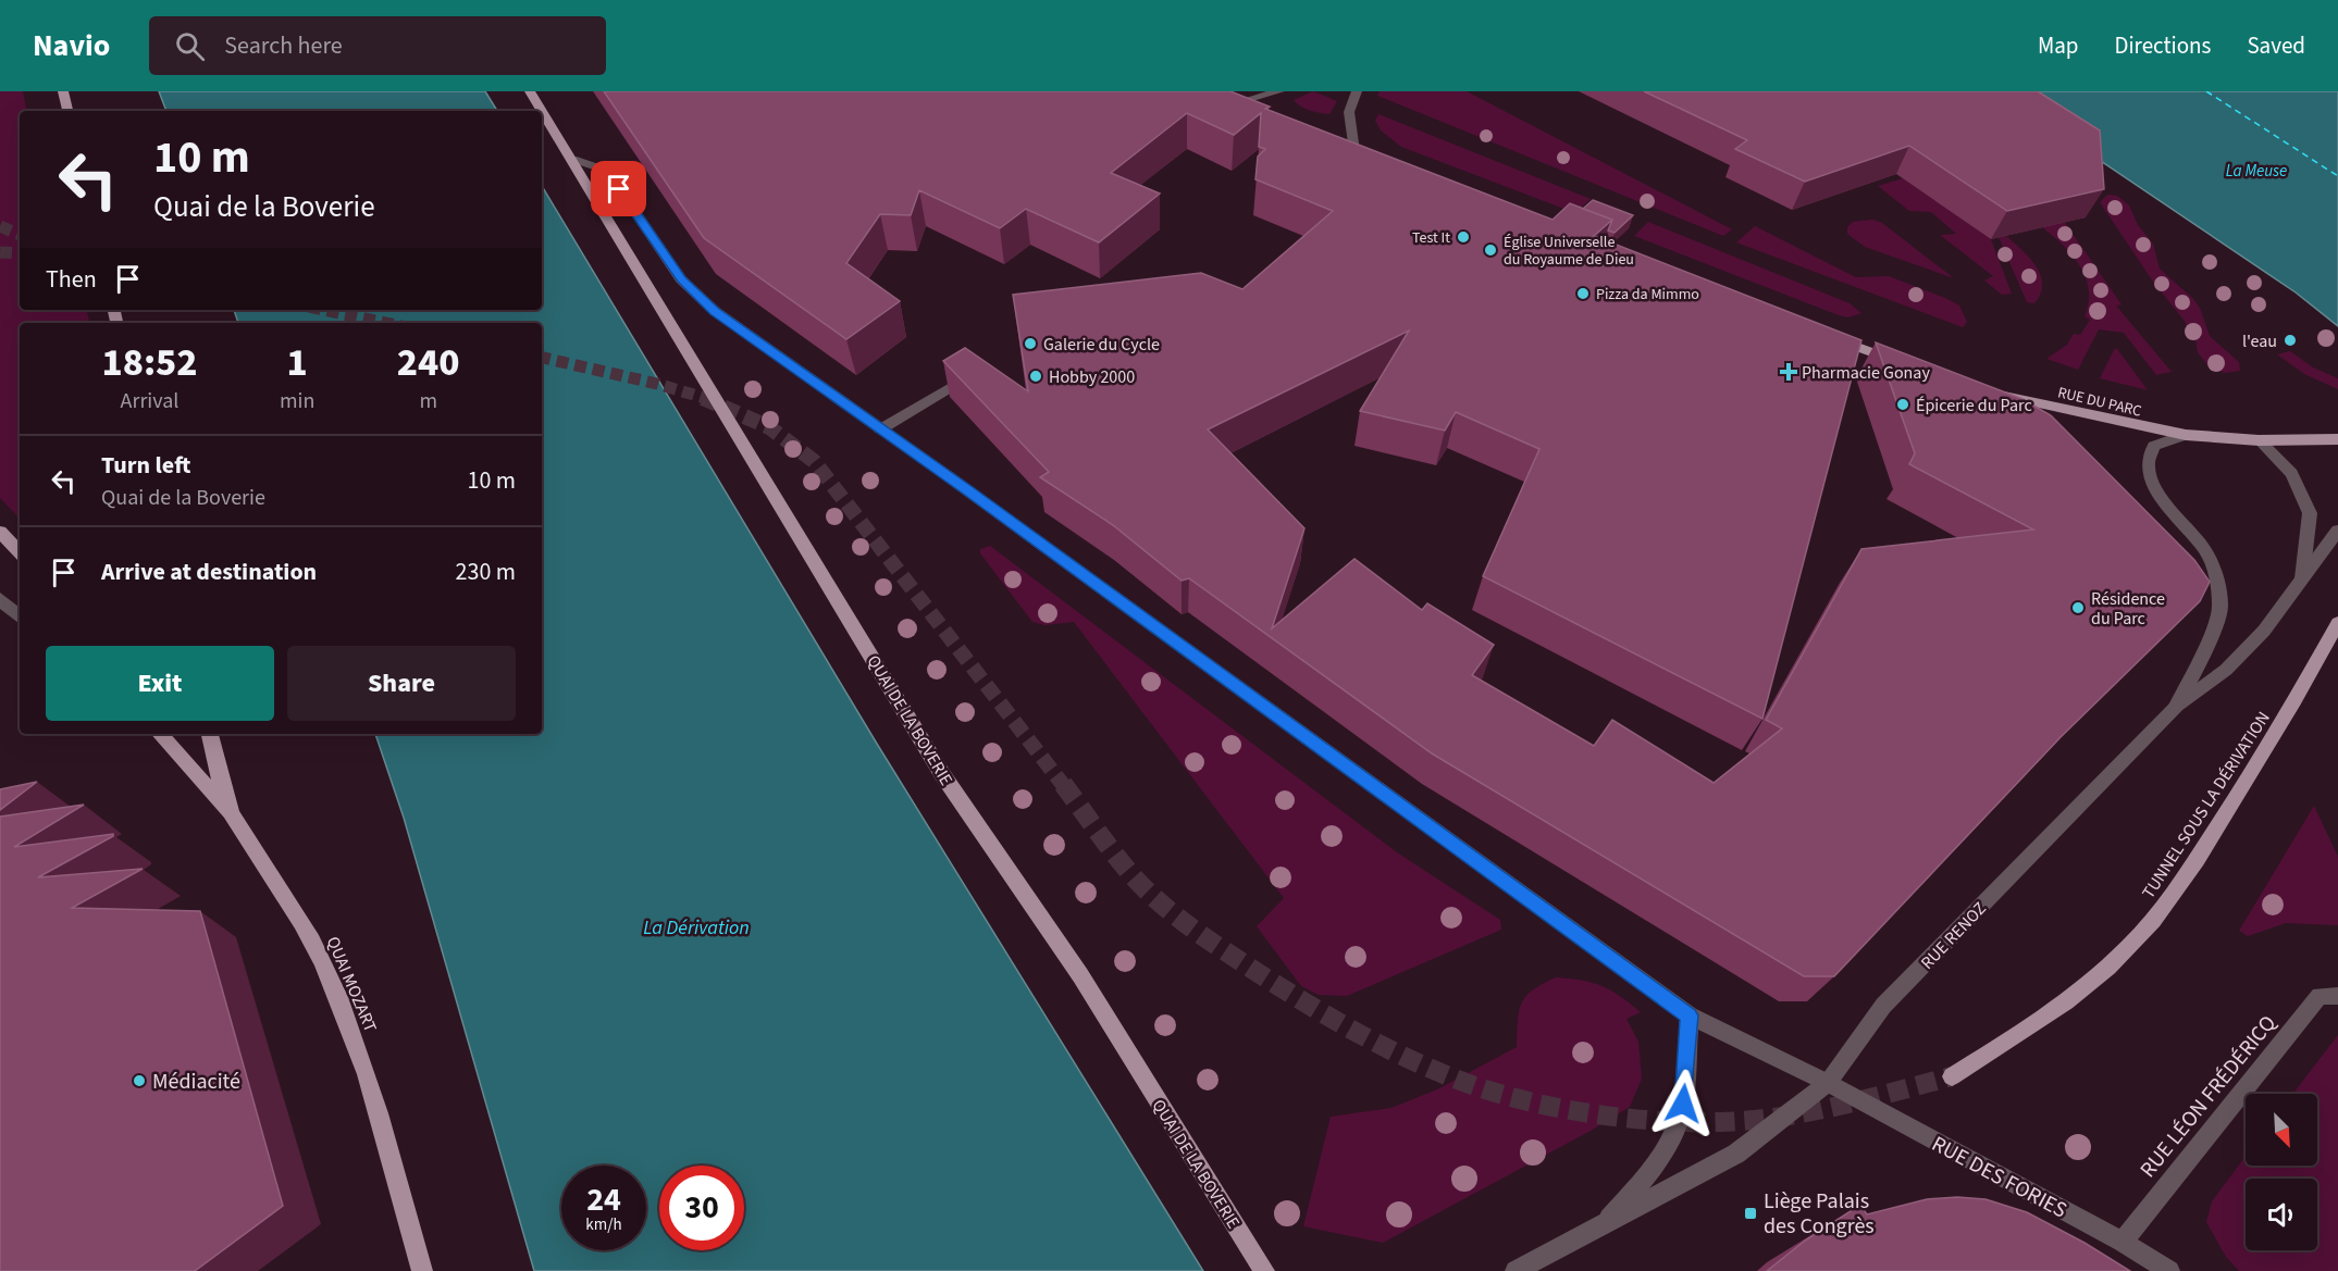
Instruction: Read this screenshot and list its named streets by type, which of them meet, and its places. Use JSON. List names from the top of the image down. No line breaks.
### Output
{"streets":{"main road":["RUE DU PARC","QUAI DE LA BOVERIE","TUNNEL SOUS LA DÉRIVATION","QUAI MOZART"],"street":["RUE RENOZ","RUE LÉON FRÉDÉRICQ","RUE DES FORIES"]},"crossings":[["RUE RENOZ","RUE DES FORIES"],["RUE LÉON FRÉDÉRICQ","RUE DES FORIES"]],"water":["La Meuse","La Dérivation"],"places":{"other":["Test It","Église Universelle du Royaume de Dieu","Pizza da Mimmo","l'eau","Galerie du Cycle","Hobby 2000","Épicerie du Parc","Résidence du Parc","Médiacité"],"health":["Pharmacie Gonay"],"transit":["Liège Palais des Congrès"]},"north":"bottom right","page":{"header":"Navio","search":"Search here","nav":["Map","Directions","Saved"],"turn":["10 m","Quai de la Boverie"],"then":"Then","eta":["18:52","Arrival","1","min","240","m"],"list":[{"name":"Turn left","note":"Quai de la Boverie","value":"10 m"},{"name":"Arrive at destination","value":"230 m"}],"buttons":["Exit","Share"],"speed":"24 km/h","limit":"30"}}
